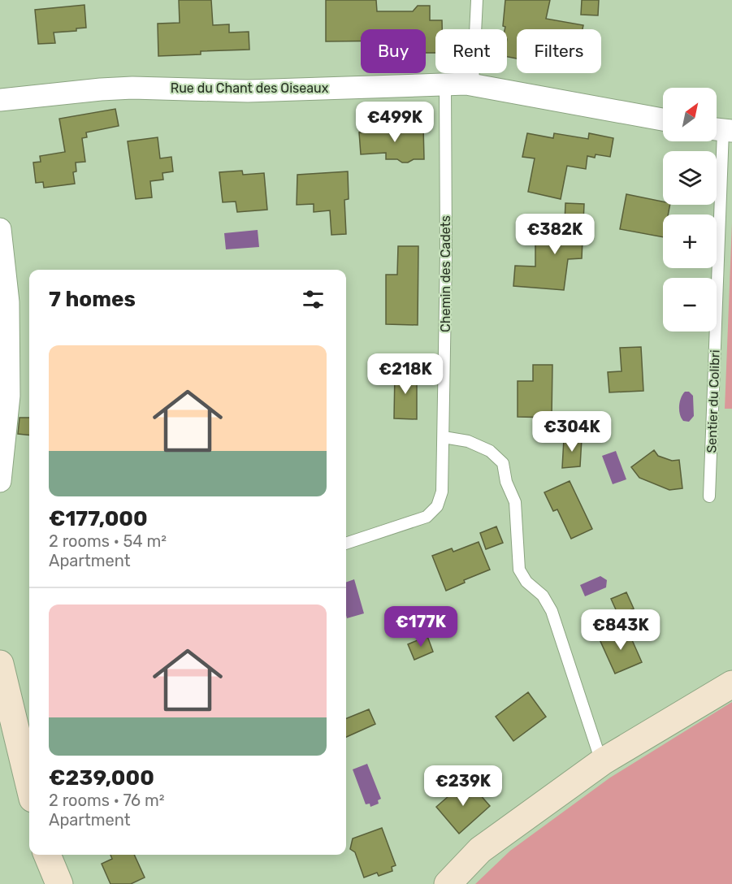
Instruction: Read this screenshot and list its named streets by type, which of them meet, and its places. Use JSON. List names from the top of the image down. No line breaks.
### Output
{"streets":{"street":["Rue du Chant des Oiseaux"],"lane":["Chemin des Cadets","Sentier du Colibri"]},"crossings":[["Rue du Chant des Oiseaux","Chemin des Cadets"]],"north":"top right","page":{"chip":["Buy","Rent","Filters"],"map_buttons":["+","−"],"price":["€499K","€382K","€218K","€304K","€177K","€843K","€239K"],"heading":"7 homes","list":[{"name":"€177,000","note":"2 rooms · 54 m² · Apartment"},{"name":"€239,000","note":"2 rooms · 76 m² · Apartment"}]}}
